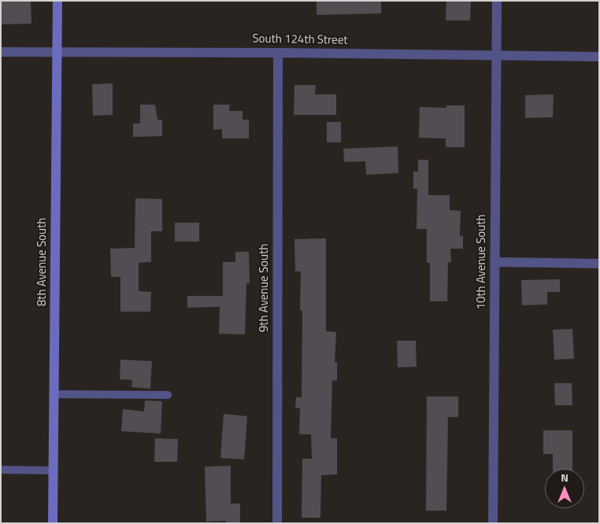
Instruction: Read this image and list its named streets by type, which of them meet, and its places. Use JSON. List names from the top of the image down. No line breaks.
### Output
{"streets":{"street":["South 124th Street","8th Avenue South","10th Avenue South","9th Avenue South"]},"crossings":[["South 124th Street","8th Avenue South"],["South 124th Street","10th Avenue South"],["South 124th Street","9th Avenue South"]],"north":"top"}
